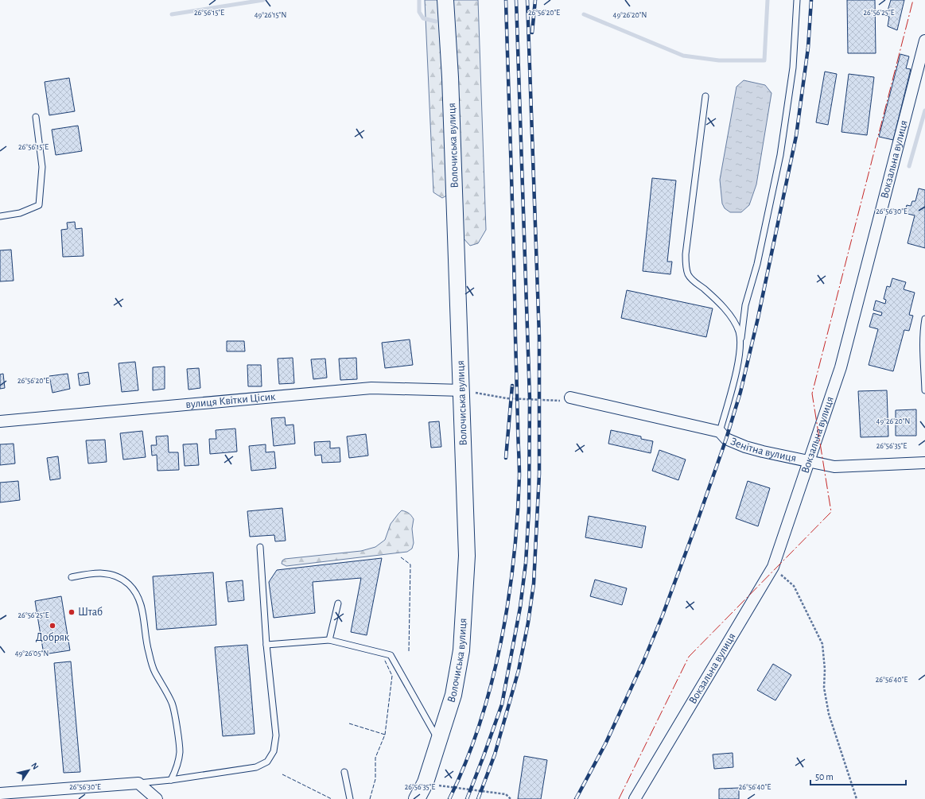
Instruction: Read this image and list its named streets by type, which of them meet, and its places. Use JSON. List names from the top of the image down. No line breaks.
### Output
{"streets":{"main road":["Волочиська вулиця"],"street":["Вокзальна вулиця","вулиця Квітки Цісик","Зенітна вулиця"]},"crossings":[["Волочиська вулиця","вулиця Квітки Цісик"],["Вокзальна вулиця","Зенітна вулиця"]],"places":["Штаб","Добряк"],"scale_bar":"50 m","north":"top right","coordinates":["26°56'15\"E","26°56'20\"E","26°56'25\"E","49°26'15\"N","49°26'20\"N","26°56'30\"E","26°56'35\"E","49°26'05\"N","26°56'40\"E"]}
